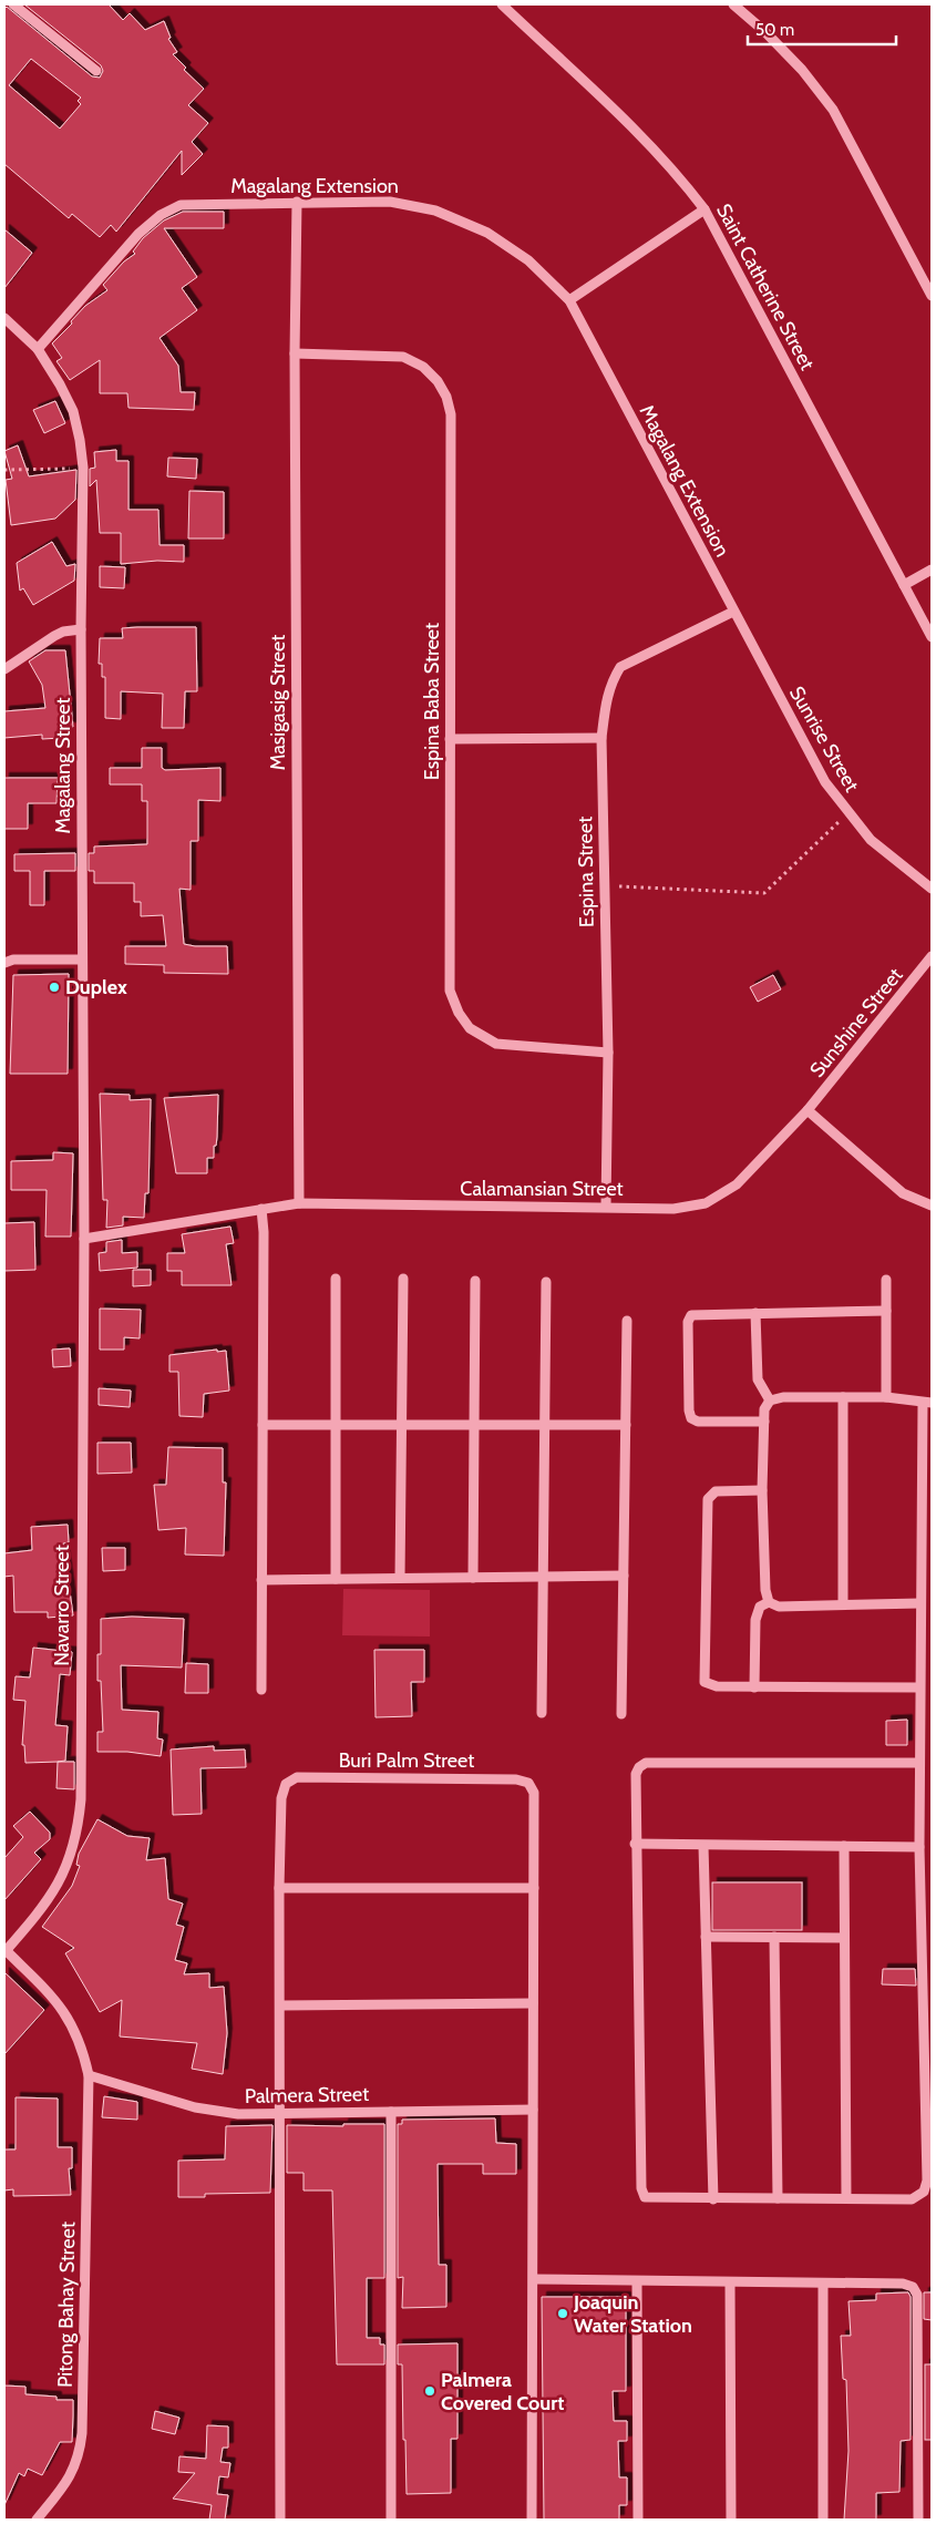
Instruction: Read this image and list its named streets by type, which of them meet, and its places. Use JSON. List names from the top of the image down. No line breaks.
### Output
{"streets":{"street":["Magalang Extension","Saint Catherine Street","Espina Baba Street","Masigasig Street","Sunrise Street","Magalang Street","Espina Street","Sunshine Street","Calamansian Street","Navarro Street","Buri Palm Street","Palmera Street","Pitong Bahay Street"]},"crossings":[["Magalang Extension","Masigasig Street"],["Magalang Extension","Sunrise Street"],["Magalang Extension","Magalang Street"],["Magalang Extension","Espina Street"],["Espina Baba Street","Masigasig Street"],["Espina Baba Street","Espina Street"],["Masigasig Street","Calamansian Street"],["Sunrise Street","Espina Street"],["Magalang Street","Calamansian Street"],["Magalang Street","Navarro Street"],["Espina Street","Calamansian Street"],["Sunshine Street","Calamansian Street"],["Calamansian Street","Navarro Street"],["Navarro Street","Pitong Bahay Street"],["Palmera Street","Pitong Bahay Street"]],"places":["Duplex","Joaquin Water Station","Palmera Covered Court"],"scale_bar":"50 m"}
